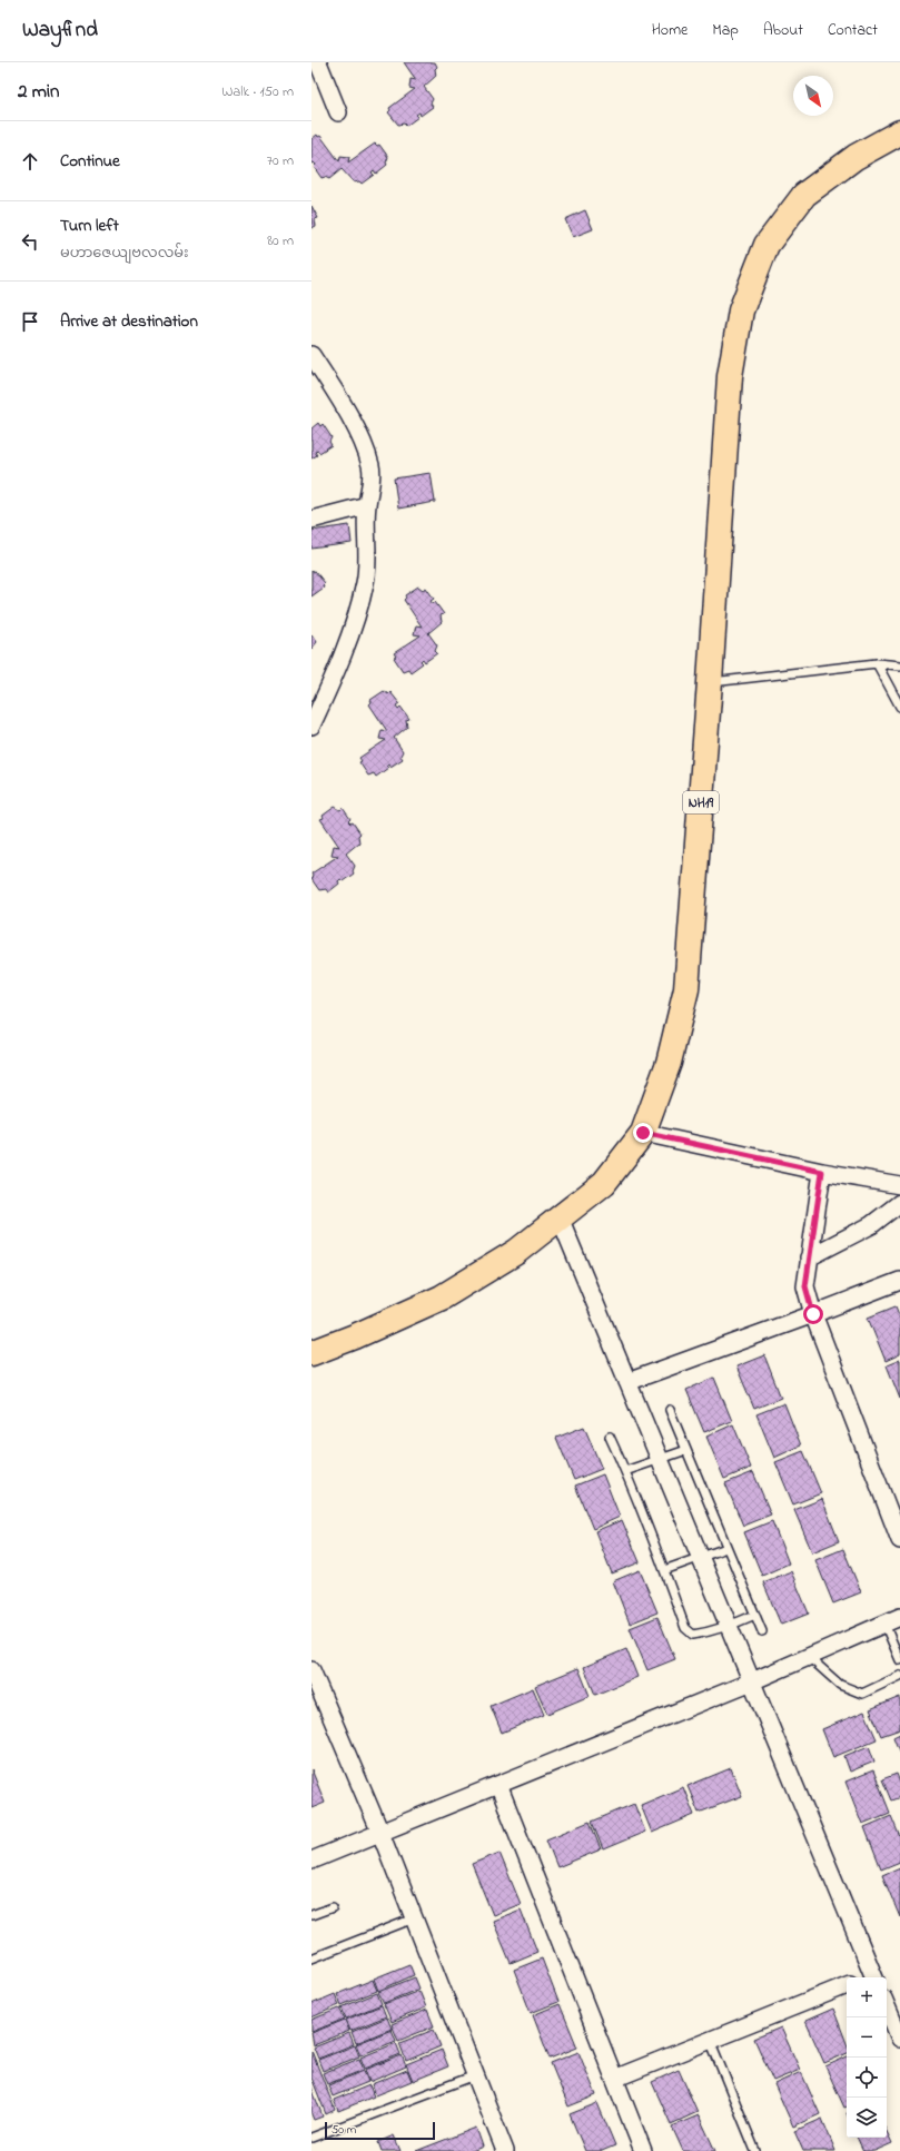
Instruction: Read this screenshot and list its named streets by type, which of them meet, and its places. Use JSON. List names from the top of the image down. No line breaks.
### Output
{"streets":{"highway":["NH19"]},"scale_bar":"50 m","north":"bottom right","page":{"header":"Wayfind","nav":["Home","Map","About","Contact"],"heading":["2 min","Walk · 150 m"],"list":[["Continue","70 m"],["Turn left","မဟာဇေယျဗလလမ်း","80 m"],"Arrive at destination"],"map_buttons":["+","−"],"scale":"50 m"}}
